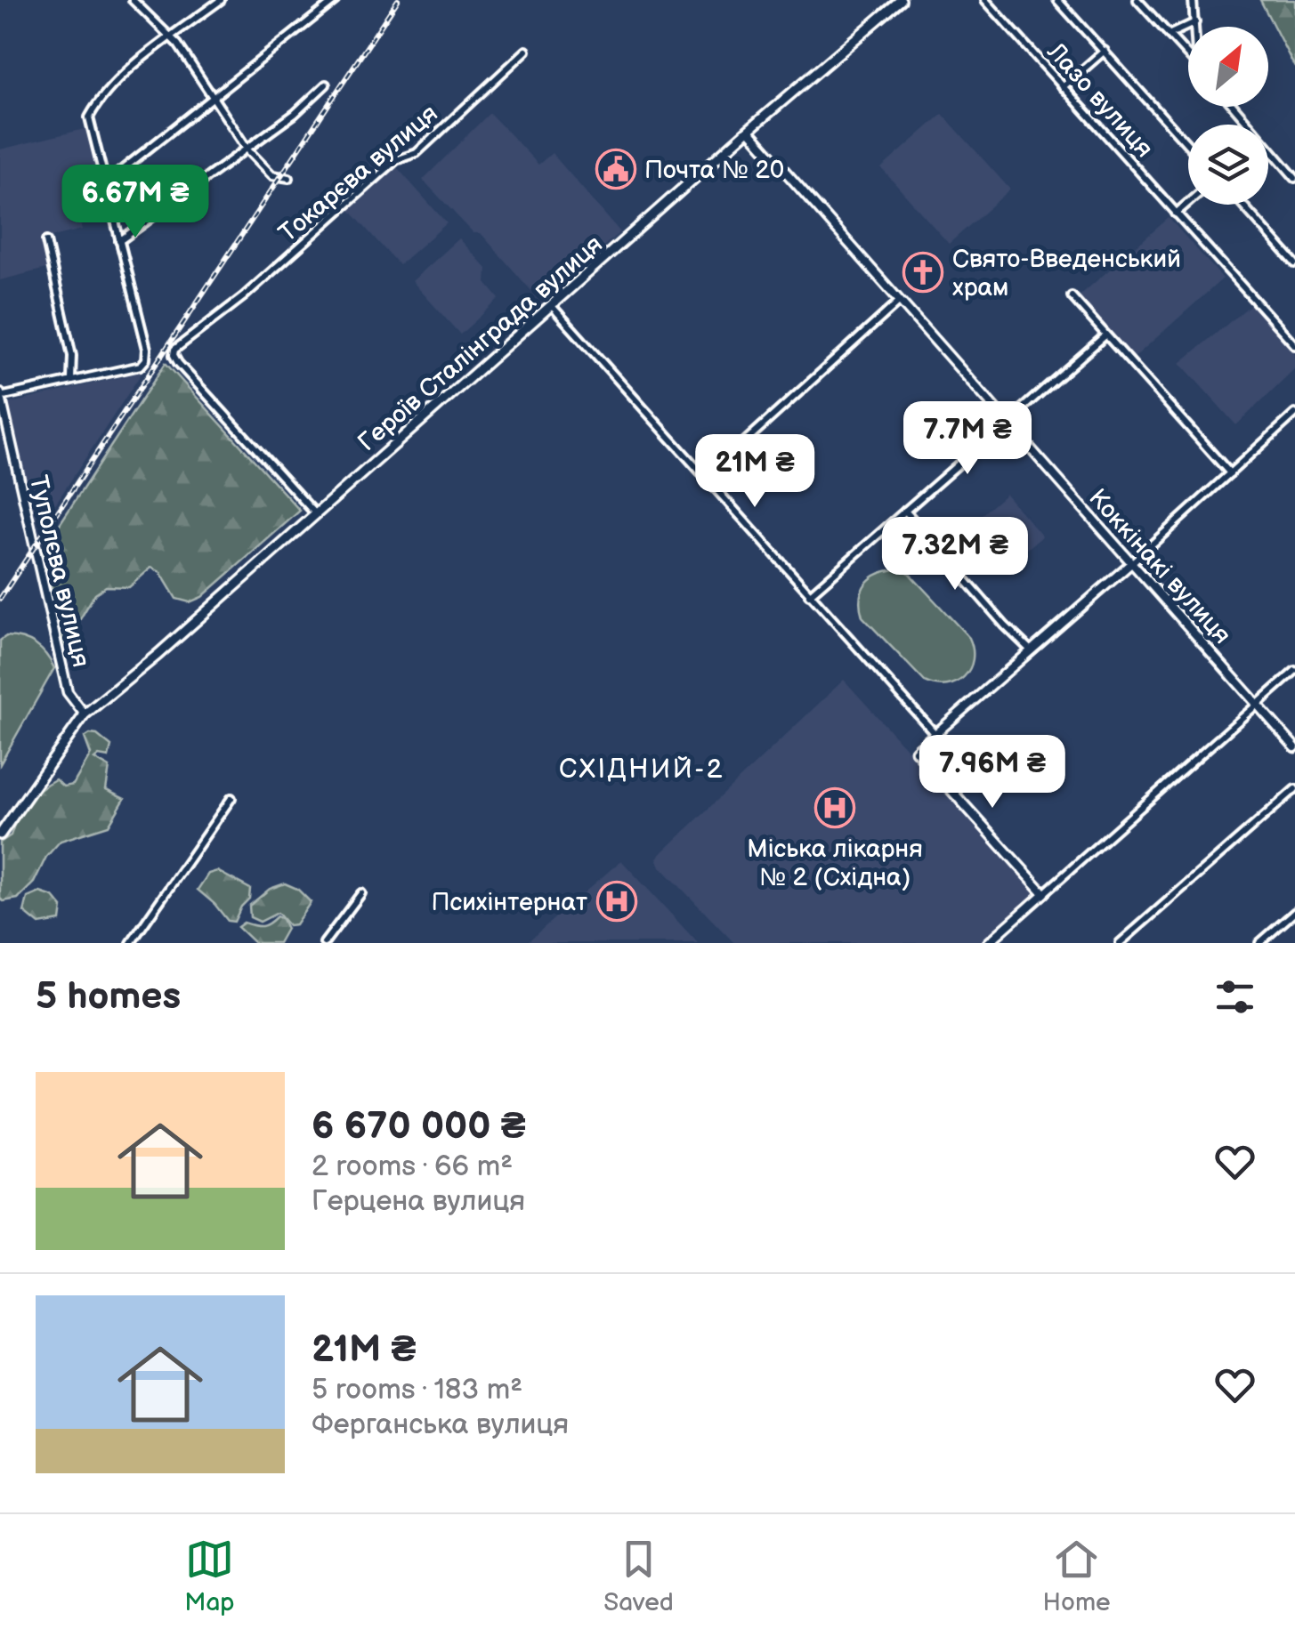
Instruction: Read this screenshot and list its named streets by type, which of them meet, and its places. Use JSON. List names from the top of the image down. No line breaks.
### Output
{"streets":{"main road":["Героїв Сталінграда вулиця"],"street":["Лазо вулиця","Токарєва вулиця","Коккінакі вулиця","Туполєва вулиця"]},"crossings":[["Токарєва вулиця","Героїв Сталінграда вулиця"],["Героїв Сталінграда вулиця","Коккінакі вулиця"],["Героїв Сталінграда вулиця","Туполєва вулиця"]],"districts":["СХІДНИЙ-2"],"places":{"public building":["Почта № 20"],"church":["Свято-Введенський храм"],"hospital":["Міська лікарня № 2 (Східна)","Психінтернат"]},"north":"top right","page":{"price":["6.67M ₴","7.7M ₴","21M ₴","7.32M ₴","7.96M ₴"],"heading":"5 homes","list":[{"name":"6 670 000 ₴","note":"2 rooms · 66 m² · Герцена вулиця"},{"name":"21M ₴","note":"5 rooms · 183 m² · Ферганська вулиця"}],"tabs":["Map","Saved","Home"]}}
